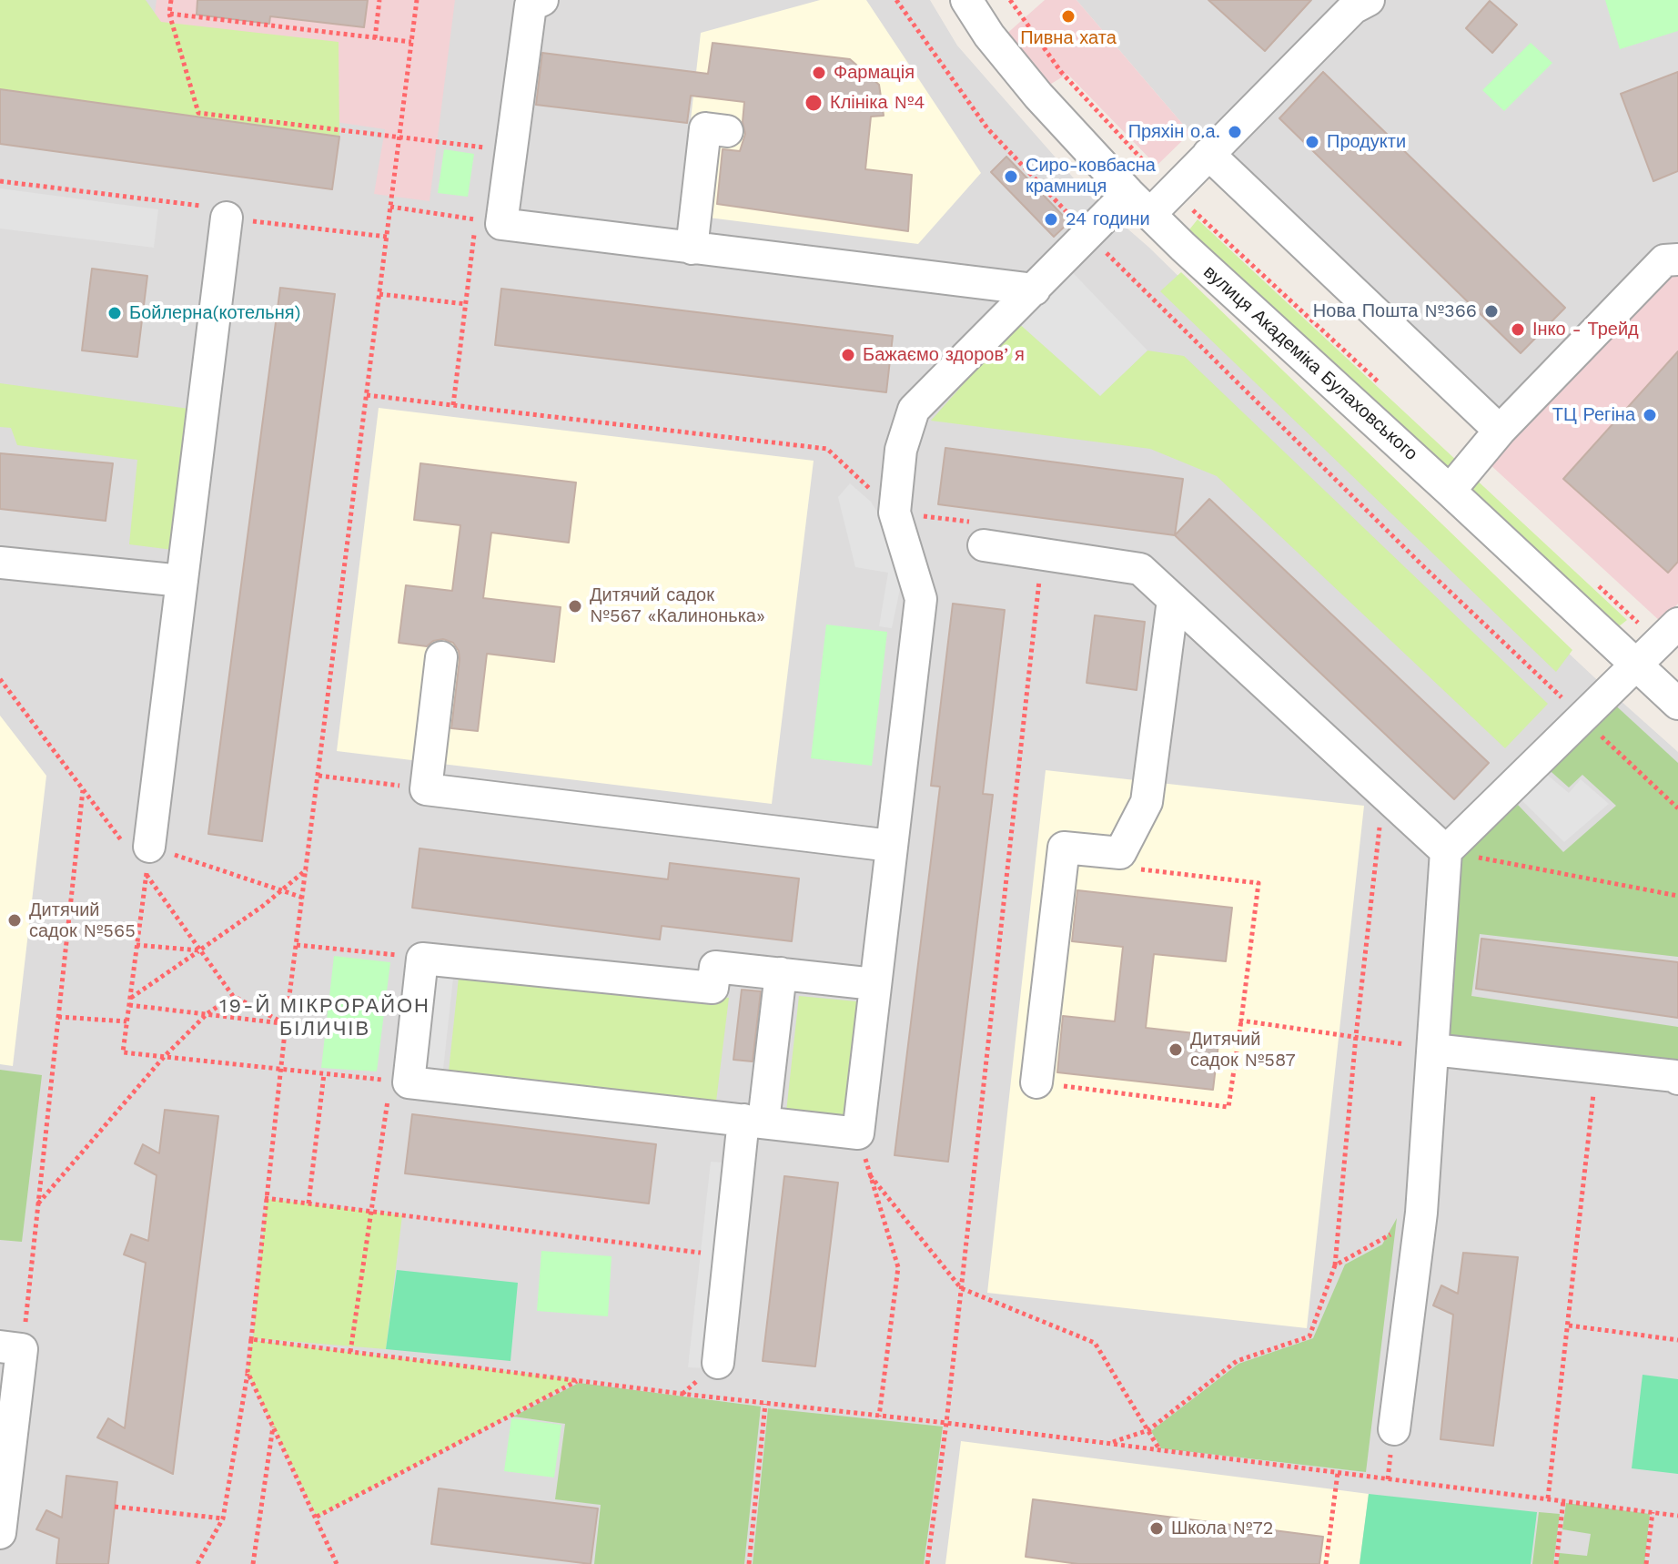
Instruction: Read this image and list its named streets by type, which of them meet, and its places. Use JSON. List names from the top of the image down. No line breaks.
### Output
{"streets":{"street":["вулиця Академіка Булаховського"]},"districts":["19-Й МІКРОРАЙОН БІЛИЧІВ"],"places":["Пивна хата","Фармація","Клініка №4","Пряхін о.а.","Продукти","Сиро-ковбасна крамниця","24 години","Нова Пошта №366","Бойлерна(котельня)","Інко - Трейд","Бажаємо здоровʼя","ТЦ Регіна","Дитячий садок №567 «Калинонька»","Дитячий садок №565","Дитячий садок №587","Школа №72"]}
